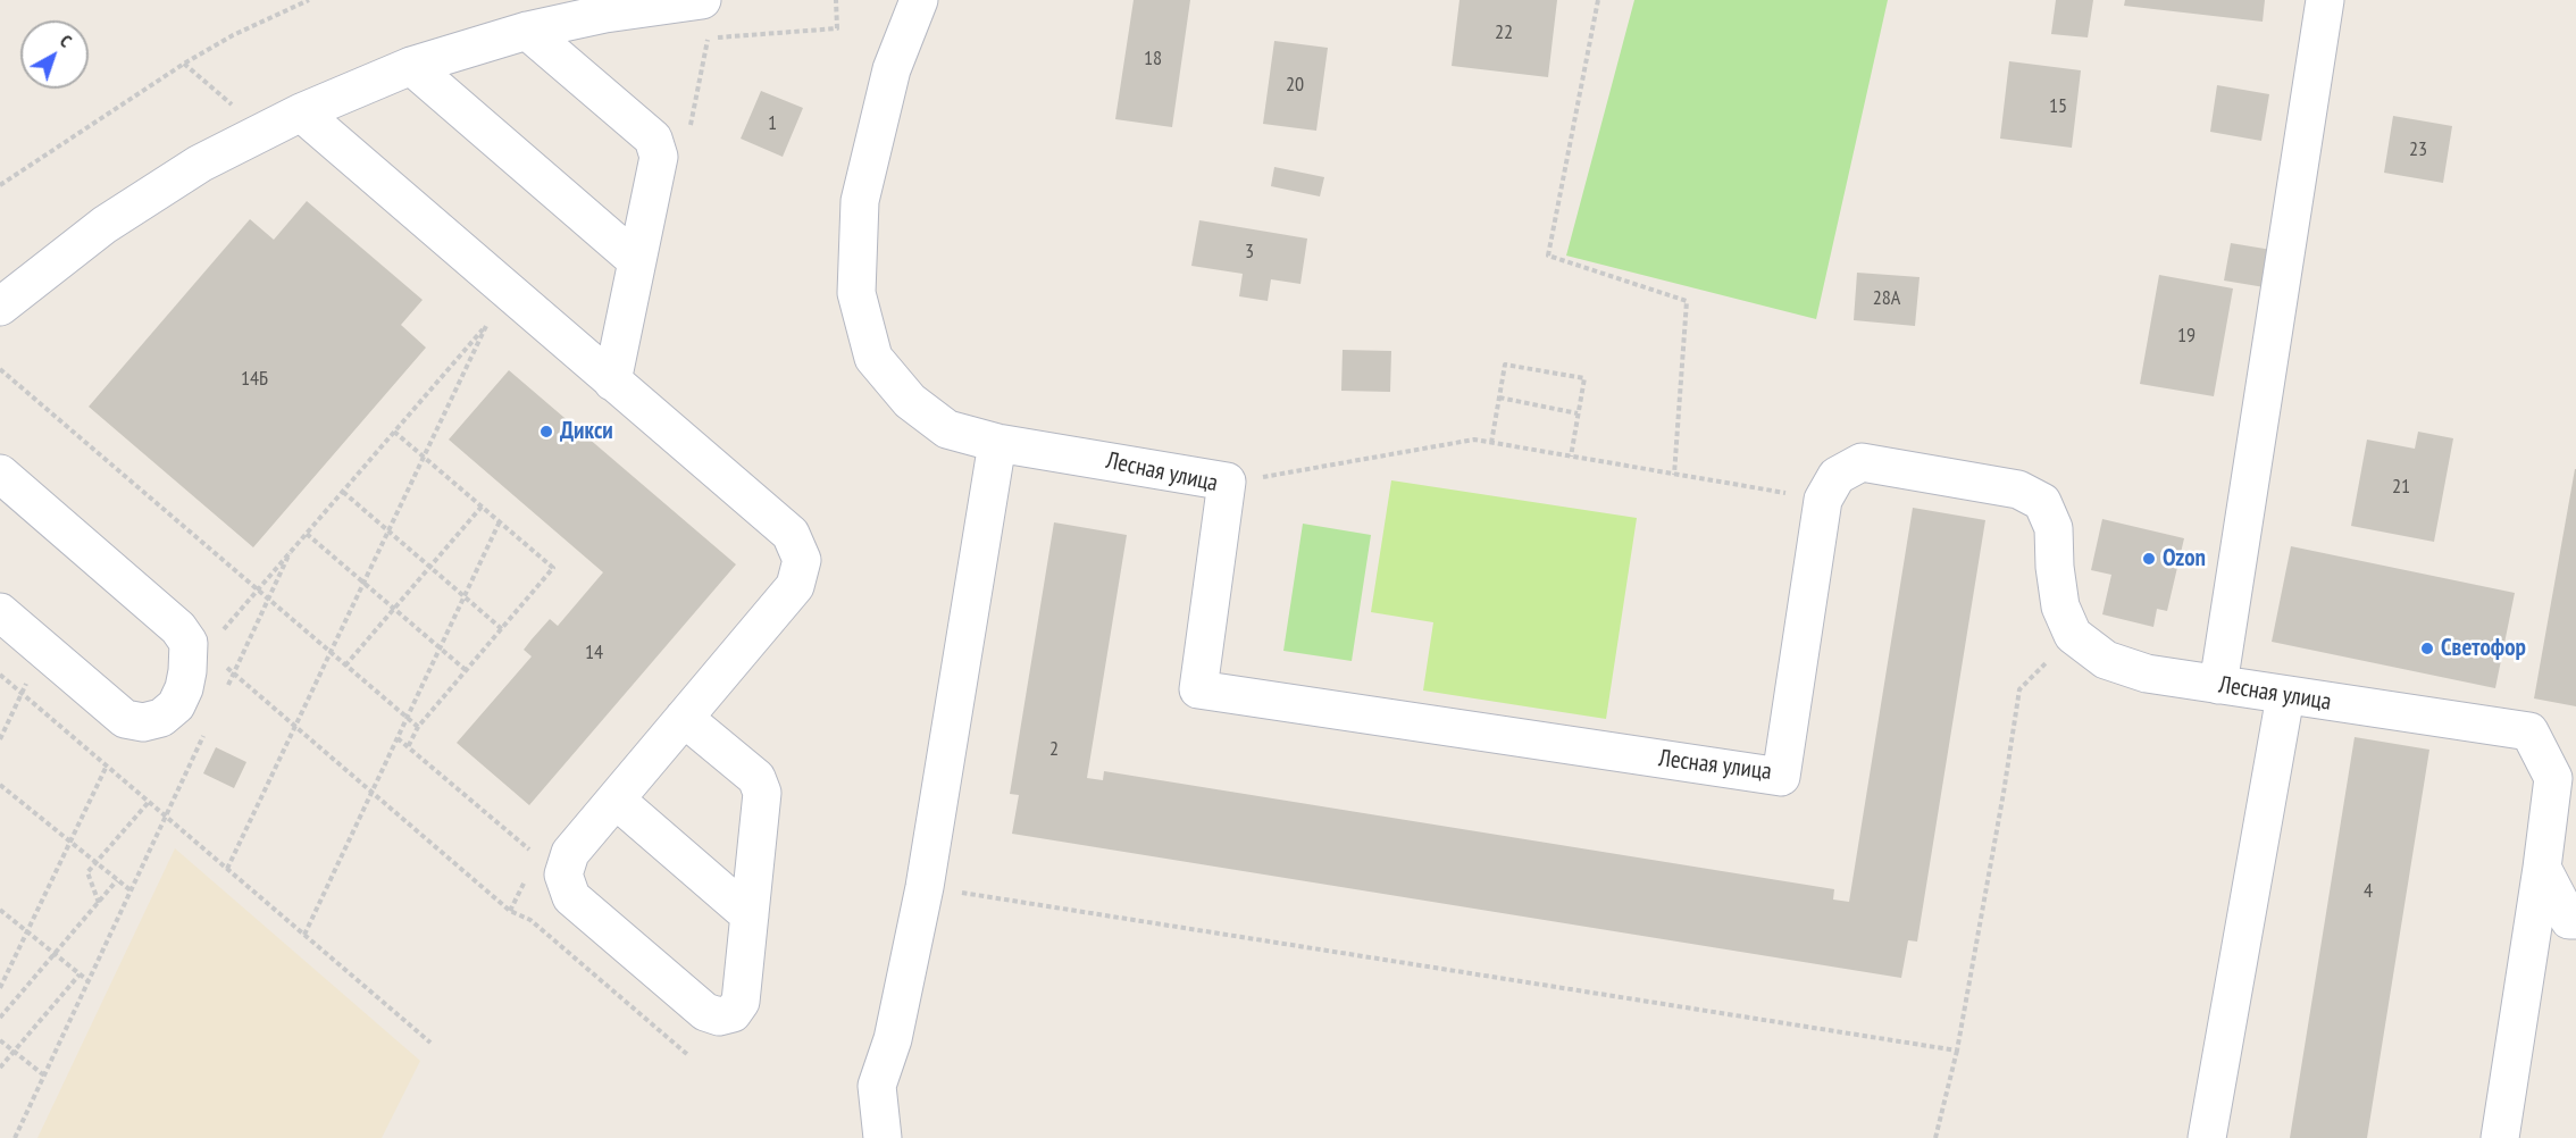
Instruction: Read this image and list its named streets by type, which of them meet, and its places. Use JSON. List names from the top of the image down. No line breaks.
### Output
{"streets":{"street":["Лесная улица"]},"places":["Дикси","Ozon","Светофор"],"house_numbers":["22","18","20","15","1","23","3","28А","19","14Б","21","14","2","4"],"north":"top right"}
